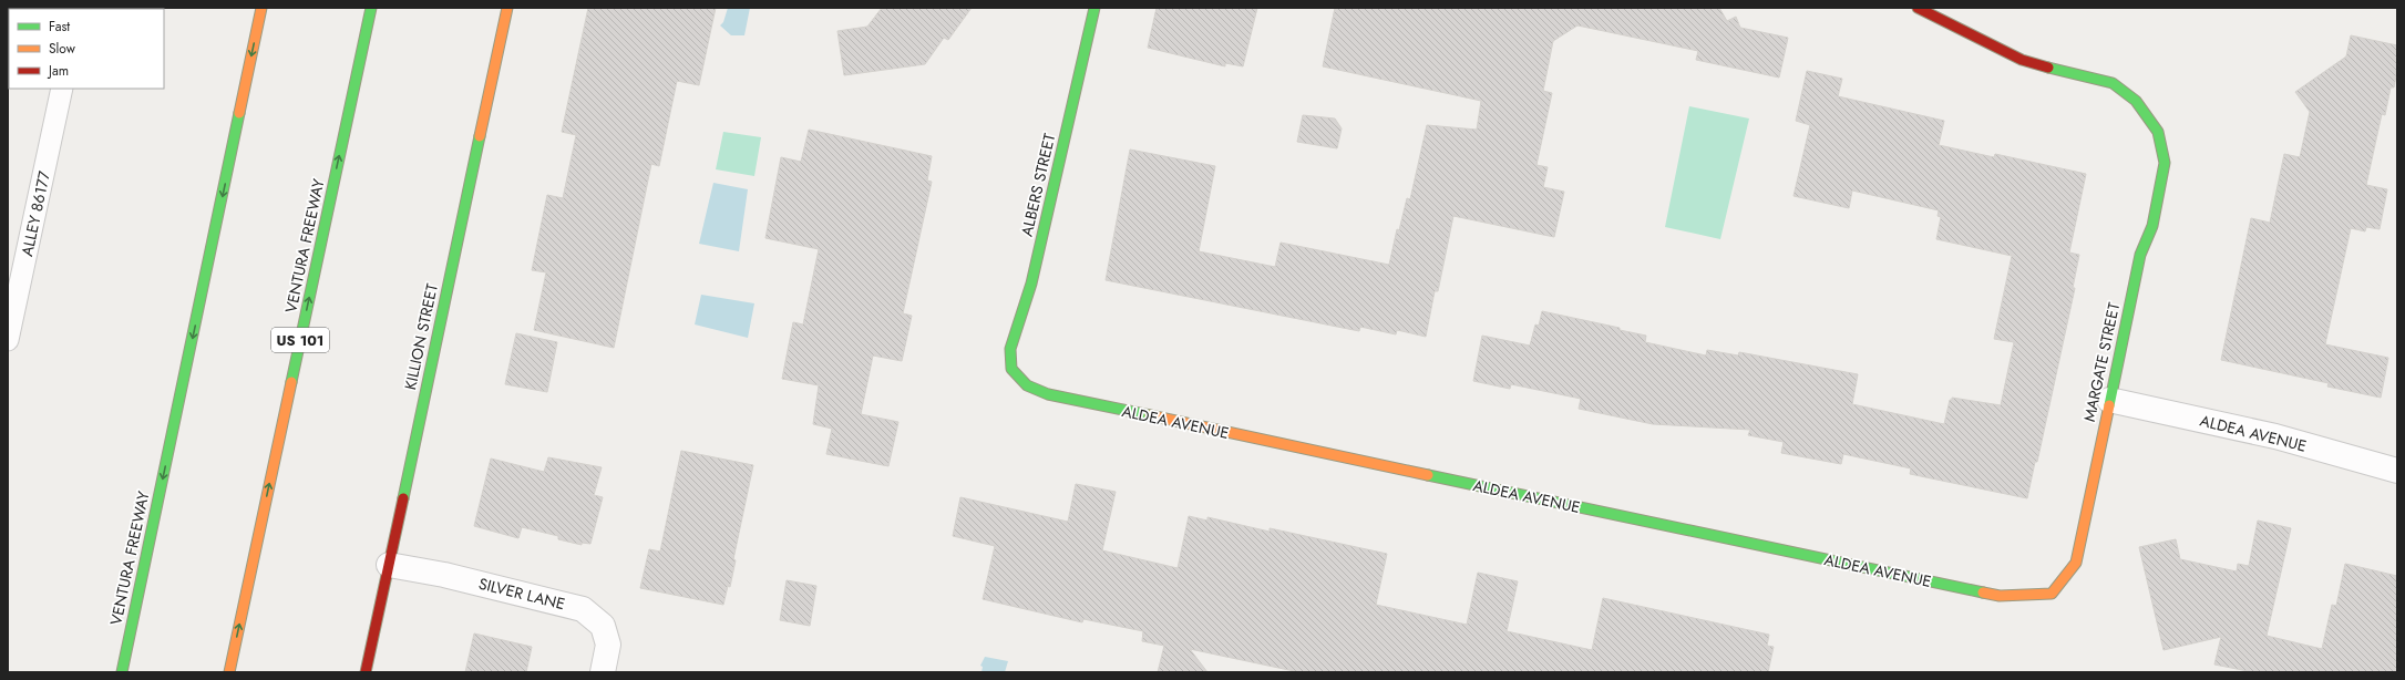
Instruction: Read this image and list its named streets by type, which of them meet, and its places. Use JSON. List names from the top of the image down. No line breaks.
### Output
{"streets":{"main road":["ALBERS STREET","VENTURA FREEWAY","KILLION STREET","US 101","MARGATE STREET","ALDEA AVENUE"],"street":["SILVER LANE"],"lane":["ALLEY 86177"]},"crossings":[["ALBERS STREET","ALDEA AVENUE"],["KILLION STREET","SILVER LANE"],["MARGATE STREET","ALDEA AVENUE"]],"legend":["Fast","Slow","Jam"]}
